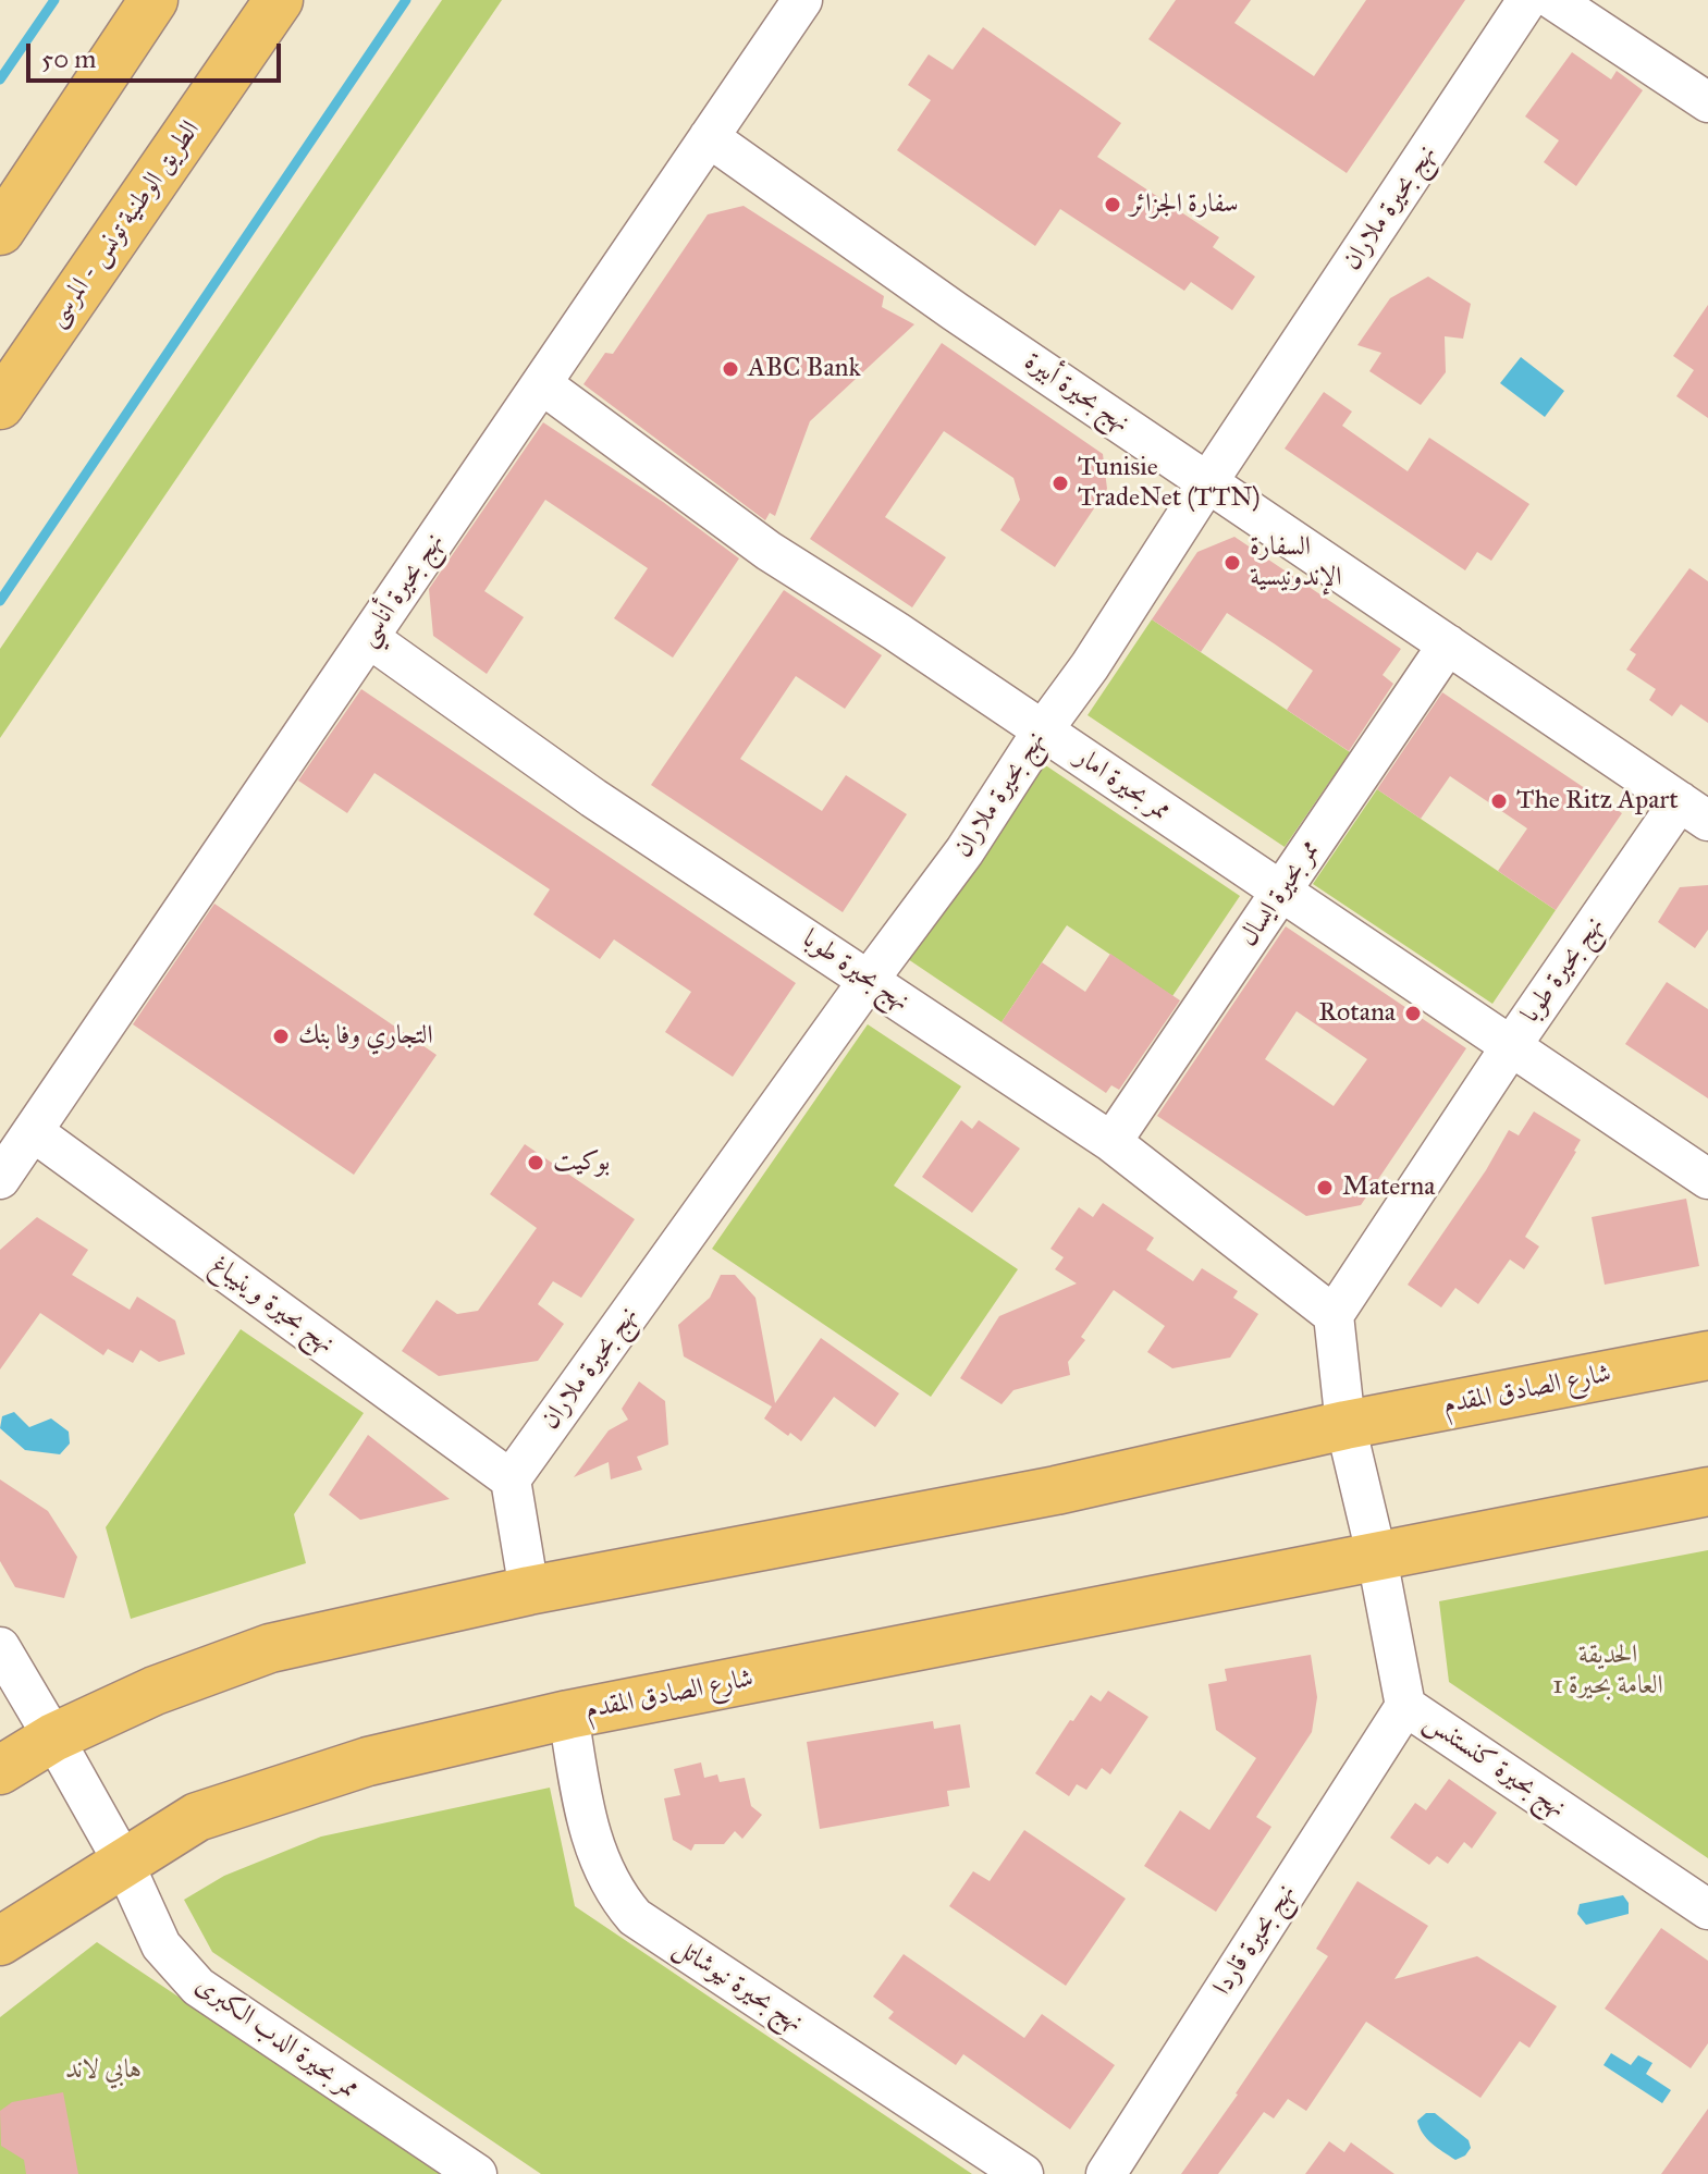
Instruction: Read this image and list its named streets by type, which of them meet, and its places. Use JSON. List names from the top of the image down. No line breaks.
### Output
{"streets":{"main road":["الطريق الوطنية تونس - المرسى","شارع الصادق المقدم"],"street":["نهج بحيرة ملاران","نهج بحيرة أبيرة","نهج بحيرة أناسي","ممر بحيرة امار","ممر بحيرة ايسال","نهج بحيرة طوبا","نهج بحيرة وينيباغ","نهج بحيرة كنستنس","نهج بحيرة قاردا","نهج بحيرة نيوشاتل","ممر بحيرة الدب الكبرى"]},"crossings":[["نهج بحيرة ملاران","نهج بحيرة أبيرة"],["نهج بحيرة ملاران","ممر بحيرة امار"],["نهج بحيرة ملاران","نهج بحيرة طوبا"],["نهج بحيرة ملاران","نهج بحيرة وينيباغ"],["نهج بحيرة أبيرة","نهج بحيرة أناسي"],["نهج بحيرة أبيرة","ممر بحيرة ايسال"],["نهج بحيرة أبيرة","نهج بحيرة طوبا"],["نهج بحيرة أناسي","ممر بحيرة امار"],["نهج بحيرة أناسي","نهج بحيرة طوبا"],["نهج بحيرة أناسي","نهج بحيرة وينيباغ"],["ممر بحيرة امار","ممر بحيرة ايسال"],["ممر بحيرة امار","نهج بحيرة طوبا"],["ممر بحيرة ايسال","نهج بحيرة طوبا"],["شارع الصادق المقدم","نهج بحيرة كنستنس"],["شارع الصادق المقدم","نهج بحيرة نيوشاتل"],["شارع الصادق المقدم","ممر بحيرة الدب الكبرى"],["نهج بحيرة كنستنس","نهج بحيرة قاردا"]],"parks":["الحديقة العامة بحيرة 1","هابي لاند"],"places":["سفارة الجزائر","ABC Bank","Tunisie TradeNet (TTN)","السفارة الإندونيسية","The Ritz Apart","Rotana","التجاري وفا بنك","بوكيت","Materna"],"scale_bar":"50 m"}
